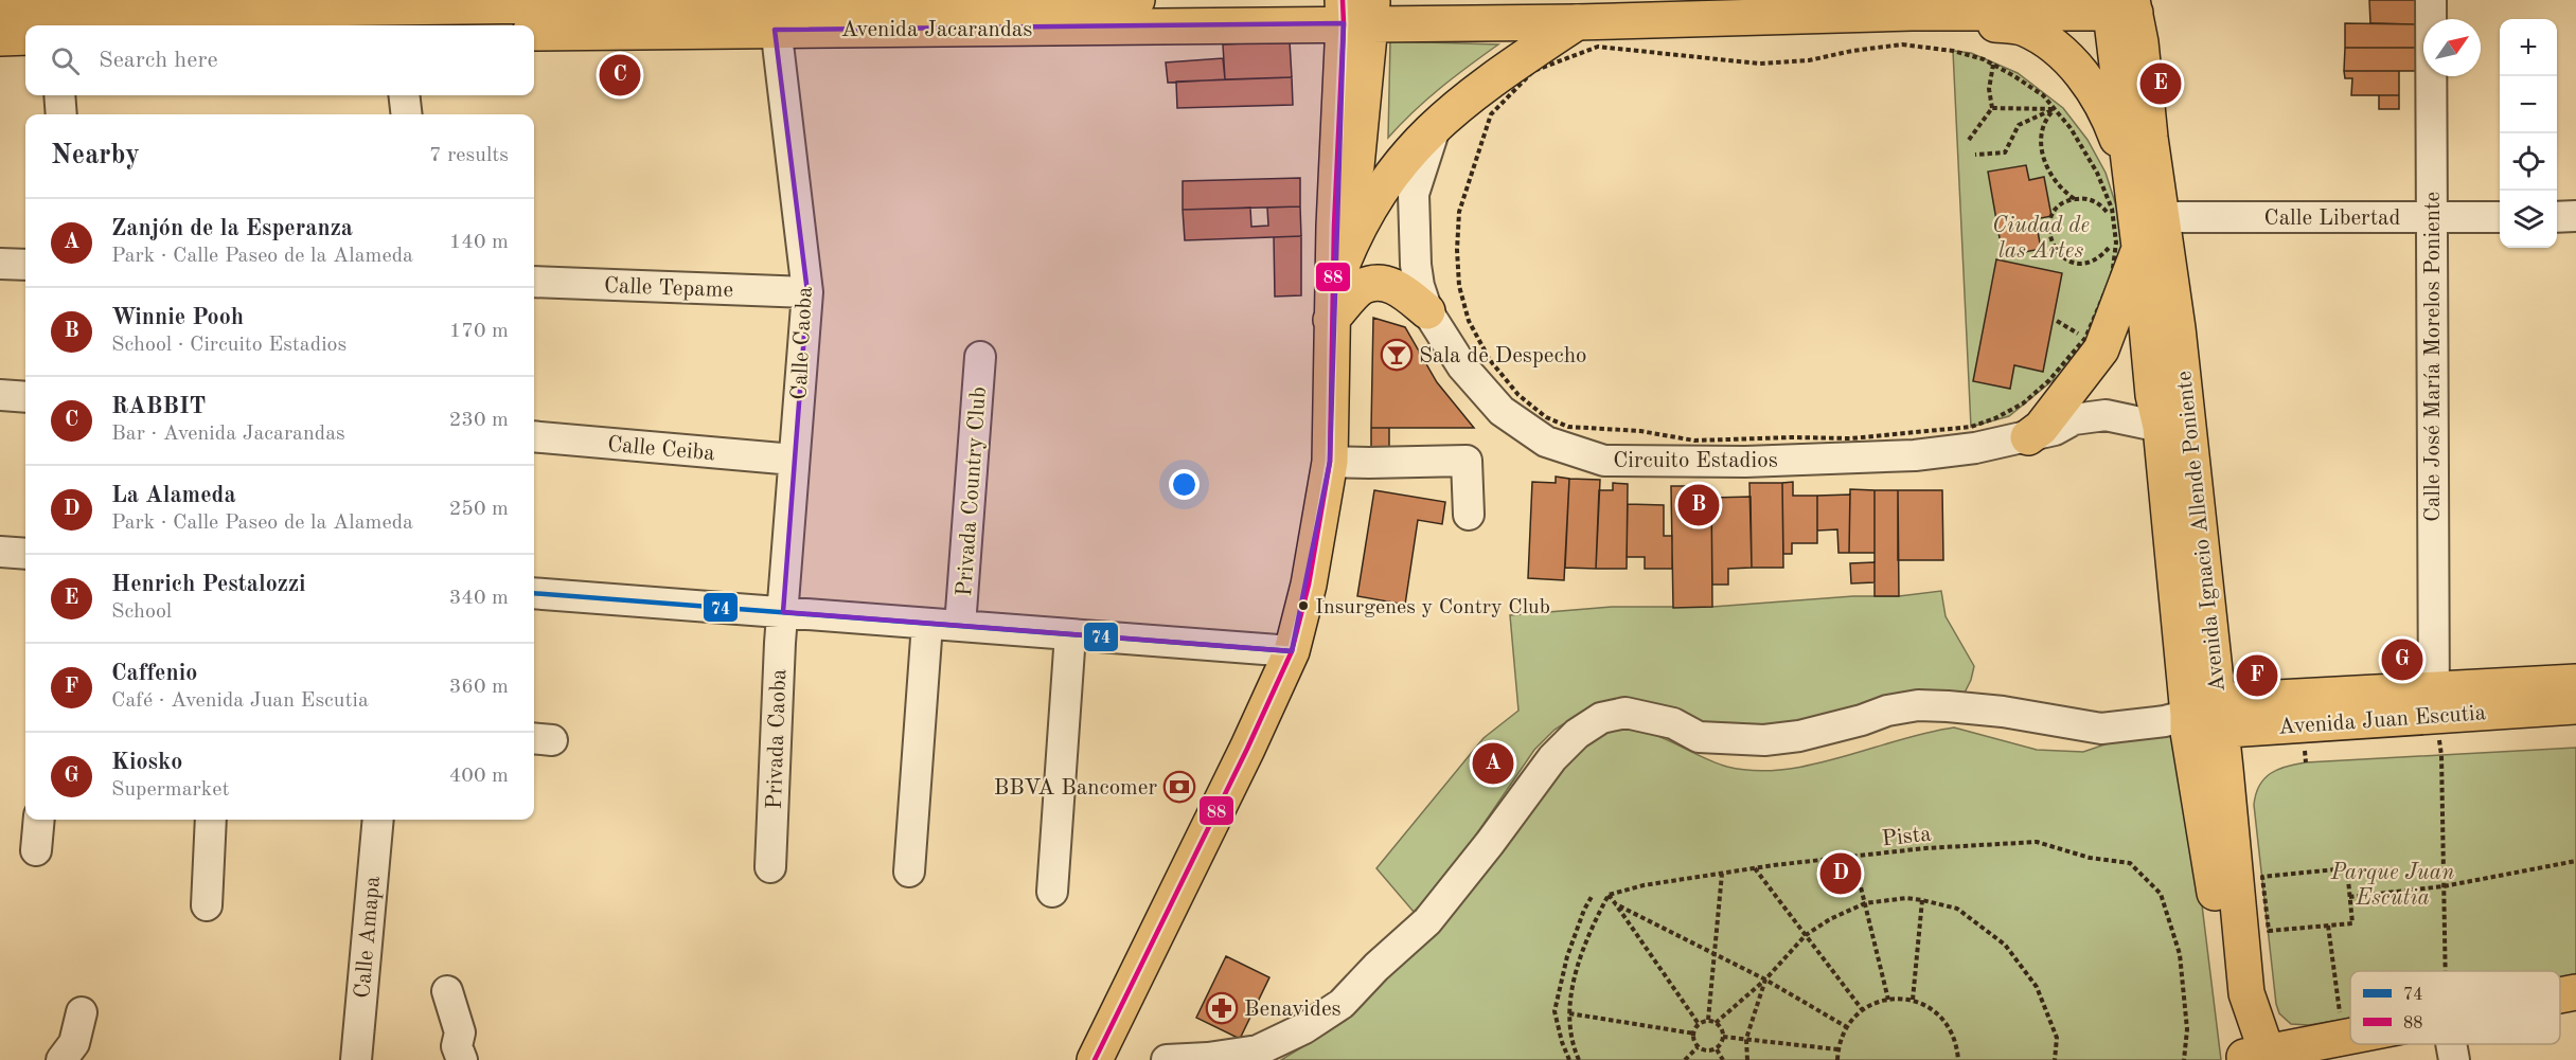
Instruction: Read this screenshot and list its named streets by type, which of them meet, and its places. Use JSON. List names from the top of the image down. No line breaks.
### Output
{"streets":{"main road":["Avenida Jacarandas","Avenida Ignacio Allende Poniente","Avenida Juan Escutia"],"street":["Calle Libertad","Calle Tepame","Calle Caoba","Calle José María Morelos Poniente","Calle Ceiba","Circuito Estadios","Privada Country Club","Privada Caoba","Calle Amapa"],"path":["Pista"]},"crossings":[["Avenida Jacarandas","Calle Caoba"],["Calle Libertad","Calle José María Morelos Poniente"],["Calle Libertad","Avenida Ignacio Allende Poniente"],["Calle Tepame","Calle Caoba"],["Calle Caoba","Calle Ceiba"],["Calle Caoba","Privada Caoba"],["Calle José María Morelos Poniente","Avenida Juan Escutia"],["Circuito Estadios","Avenida Ignacio Allende Poniente"],["Avenida Ignacio Allende Poniente","Avenida Juan Escutia"]],"parks":["Ciudad de las Artes","Parque Juan Escutia"],"places":{"bar":["Sala de Despecho"],"other":["Insurgenes y Contry Club"],"bank":["BBVA Bancomer"],"pharmacy":["Benavides"]},"lines":["transit line 88","transit line 74"],"legend":["74","88"],"north":"top right","page":{"map_buttons":["+","−"],"search":"Search here","pins":["C","E","B","G","F","A","D"],"heading":["Nearby","7 results"],"list":[{"mark":"A","name":"Zanjón de la Esperanza","note":"Park · Calle Paseo de la Alameda","value":"140 m"},{"mark":"B","name":"Winnie Pooh","note":"School · Circuito Estadios","value":"170 m"},{"mark":"C","name":"RABBIT","note":"Bar · Avenida Jacarandas","value":"230 m"},{"mark":"D","name":"La Alameda","note":"Park · Calle Paseo de la Alameda","value":"250 m"},{"mark":"E","name":"Henrich Pestalozzi","note":"School","value":"340 m"},{"mark":"F","name":"Caffenio","note":"Café · Avenida Juan Escutia","value":"360 m"},{"mark":"G","name":"Kiosko","note":"Supermarket","value":"400 m"}]}}
